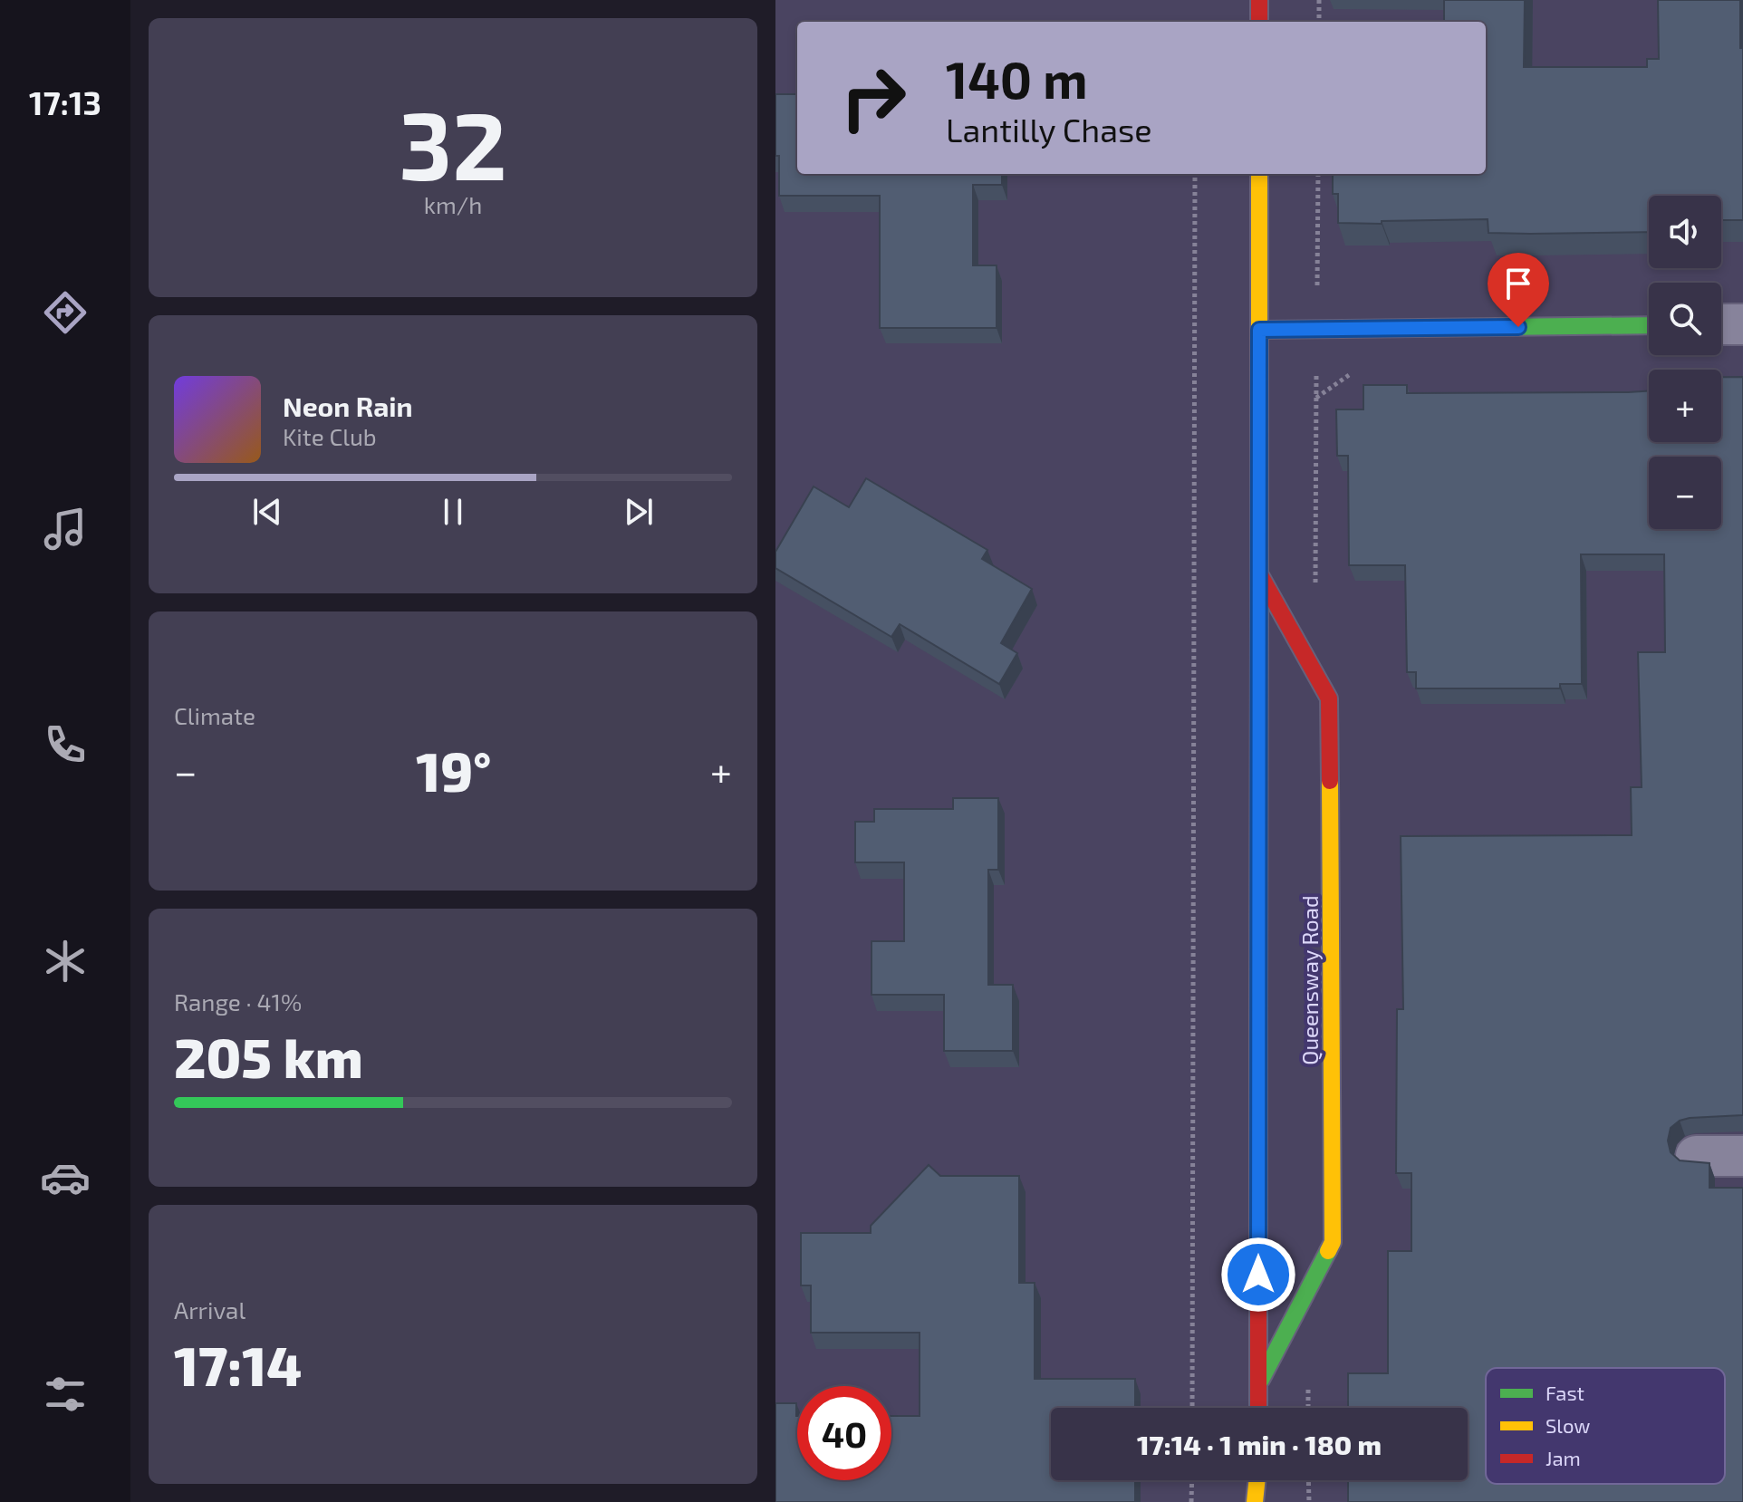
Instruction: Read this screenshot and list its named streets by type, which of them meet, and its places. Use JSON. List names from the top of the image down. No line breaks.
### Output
{"streets":{"street":["Queensway Road"]},"legend":["Fast","Slow","Jam"],"page":{"tabs":"17:13","tile":[["32","km/h"],"Climate",["Range · 41%","205 km"],["Arrival","17:14"]],"turn":["140 m","Lantilly Chase"],"map_buttons":["+","−"],"song":["Neon Rain","Kite Club"],"heat":["−","19°","+"],"limit":"40","trip":"17:14 · 1 min · 180 m"}}
